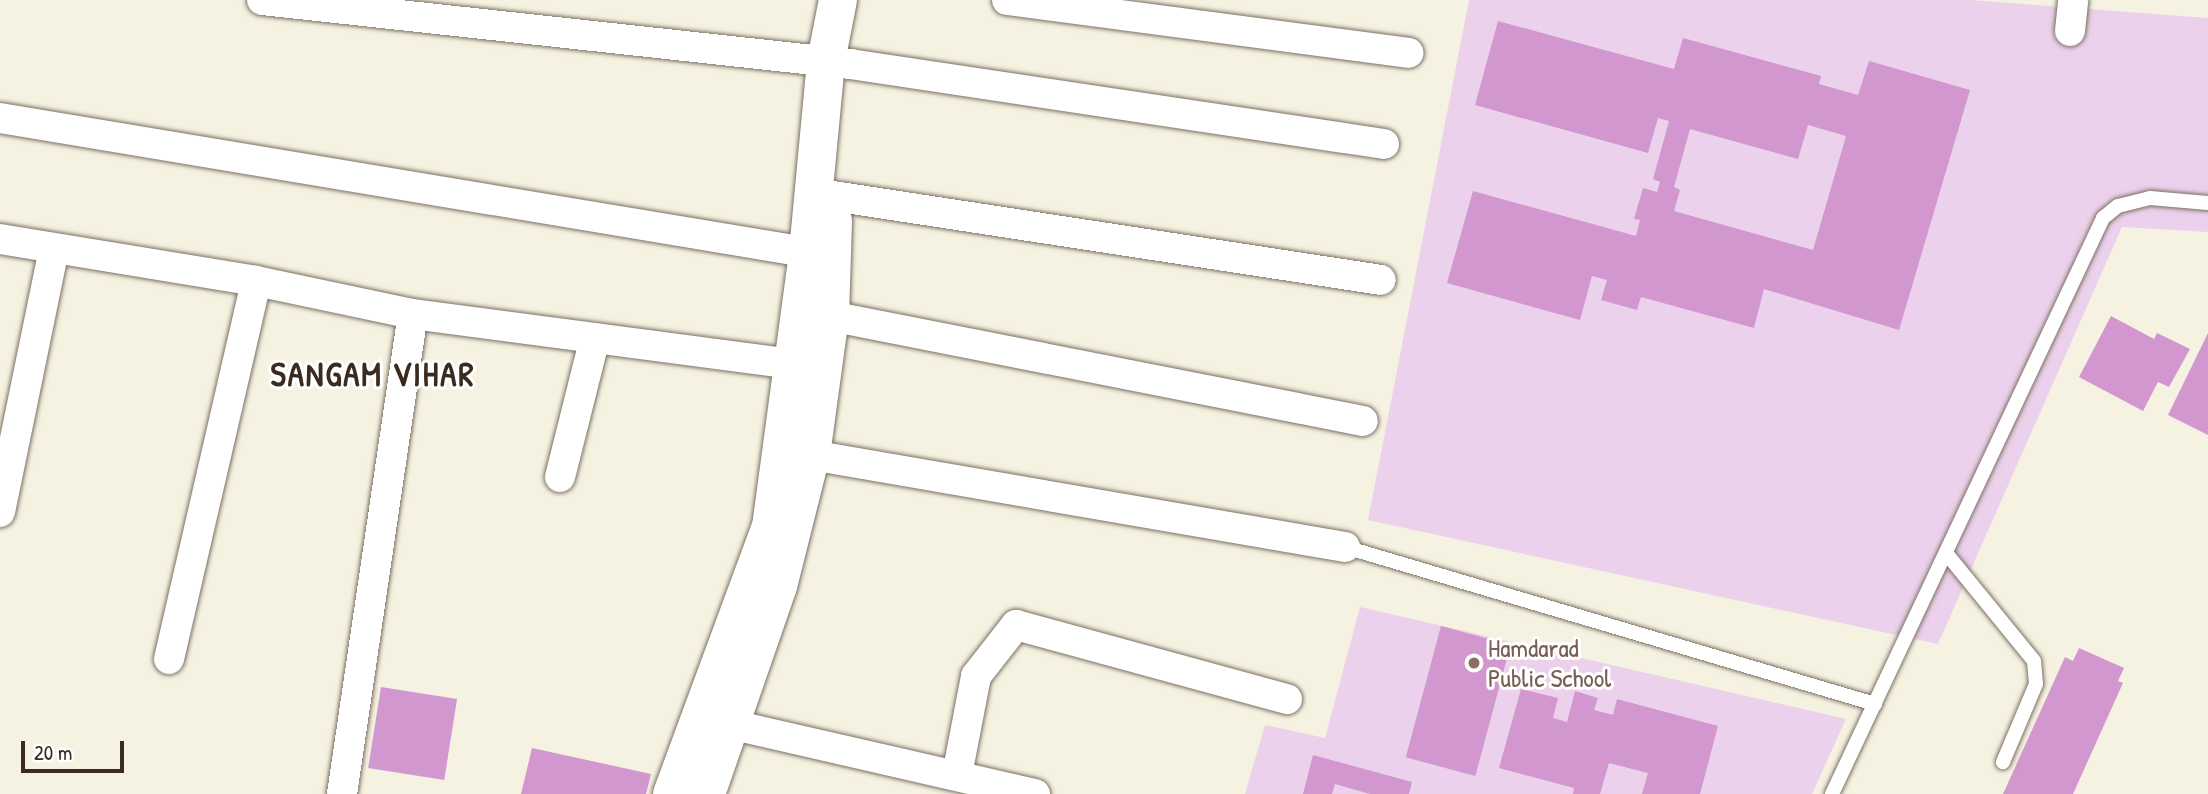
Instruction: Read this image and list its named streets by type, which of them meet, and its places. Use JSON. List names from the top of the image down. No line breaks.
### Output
{"districts":["SANGAM VIHAR"],"places":["Hamdarad Public School"],"scale_bar":"20 m"}
